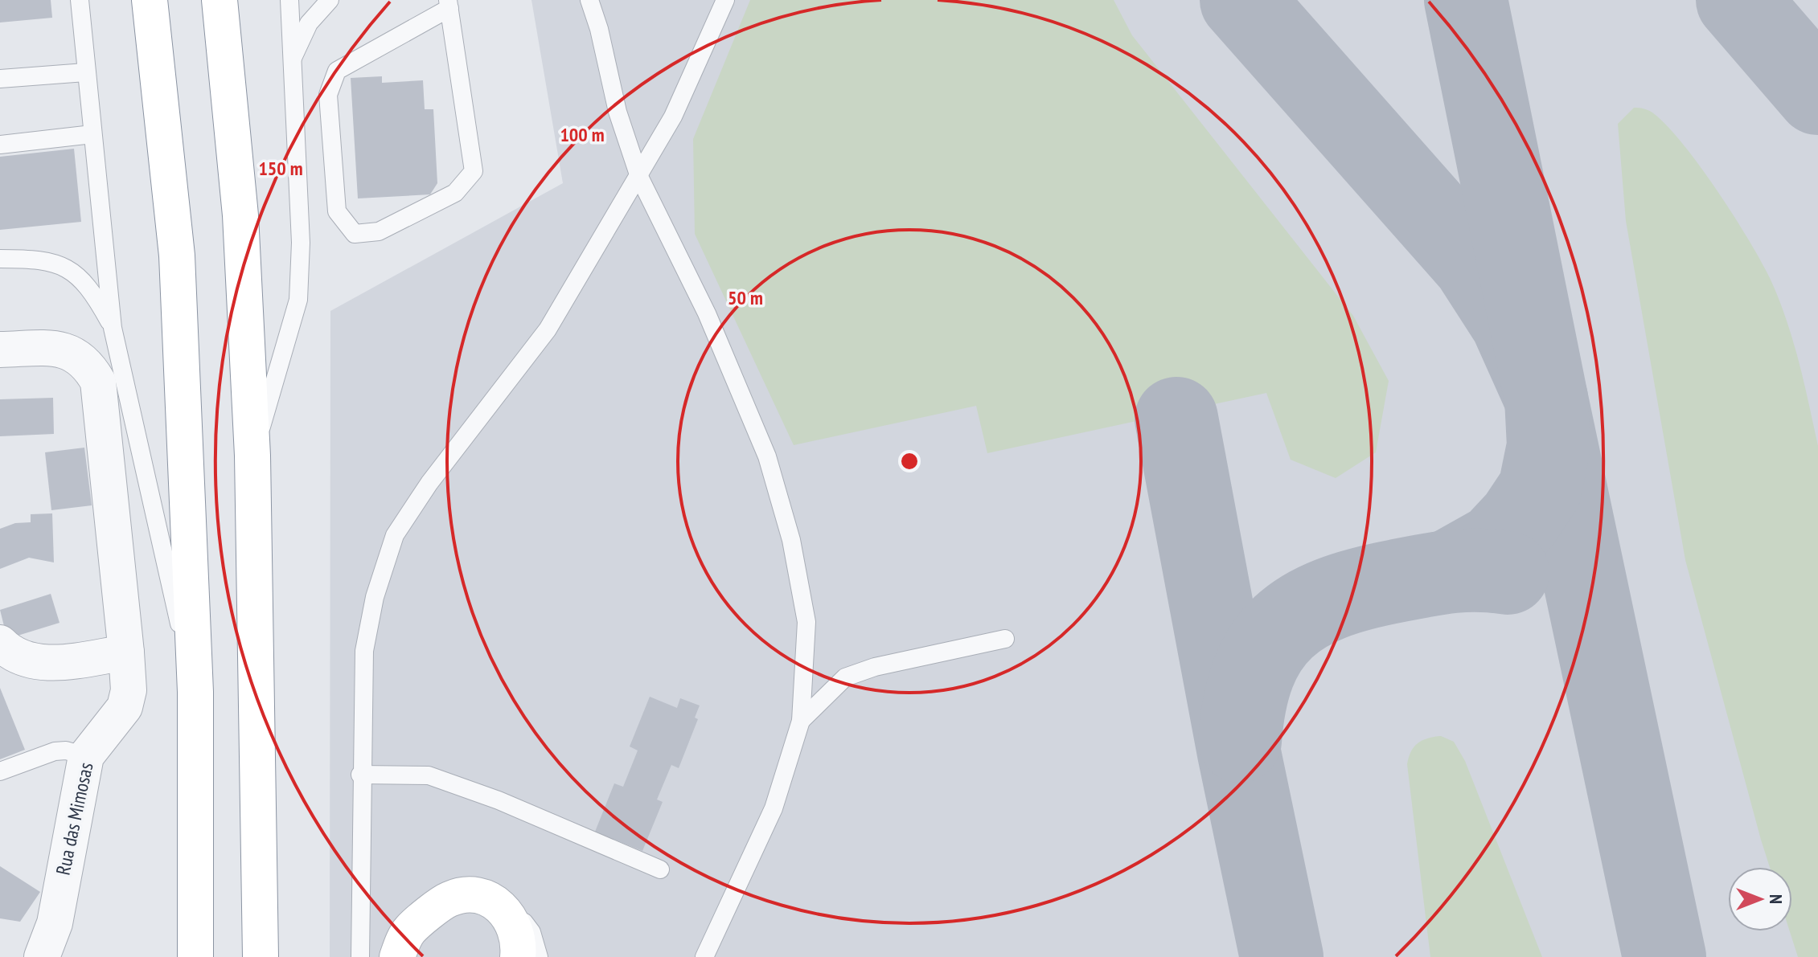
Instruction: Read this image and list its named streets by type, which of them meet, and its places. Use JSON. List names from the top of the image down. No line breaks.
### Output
{"streets":{"street":["Rua das Mimosas"]},"north":"right","rings":["100 m","150 m","50 m"]}
